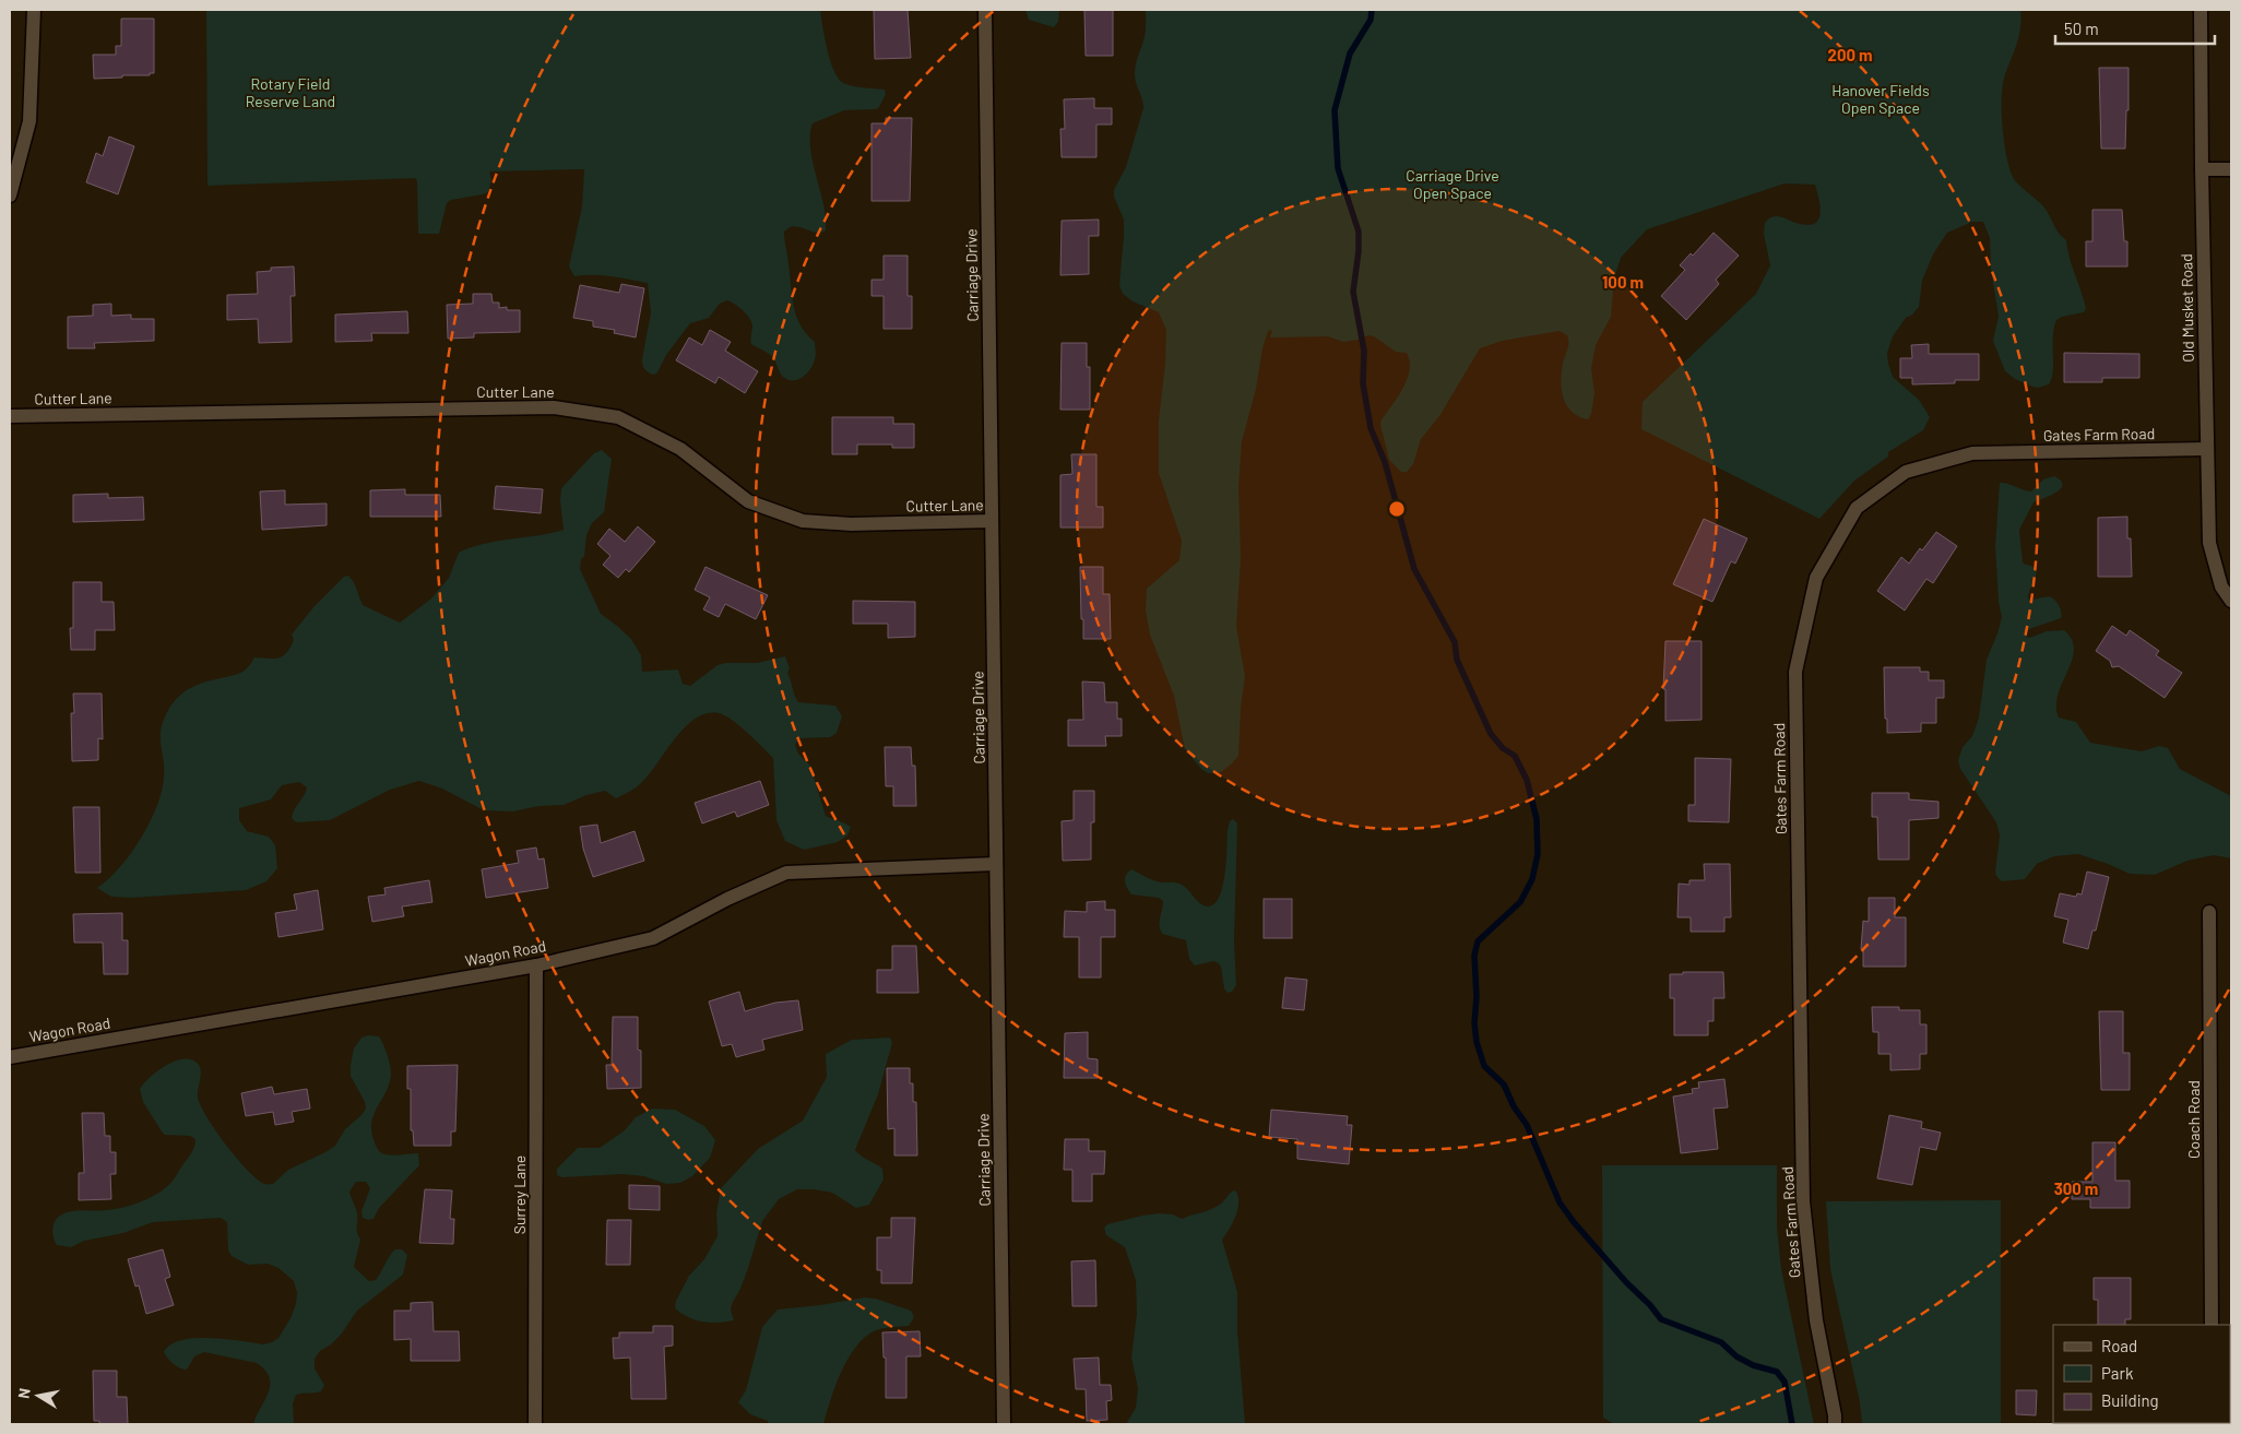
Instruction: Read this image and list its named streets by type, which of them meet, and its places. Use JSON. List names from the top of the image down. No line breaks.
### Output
{"streets":{"street":["Carriage Drive","Old Musket Road","Cutter Lane","Gates Farm Road","Wagon Road","Coach Road","Surrey Lane"]},"crossings":[["Carriage Drive","Cutter Lane"],["Carriage Drive","Wagon Road"],["Old Musket Road","Gates Farm Road"],["Wagon Road","Surrey Lane"]],"parks":["Rotary Field Reserve Land","Hanover Fields Open Space","Carriage Drive Open Space"],"legend":["Road","Park","Building"],"scale_bar":"50 m","north":"left","rings":["200 m","100 m","300 m"]}
